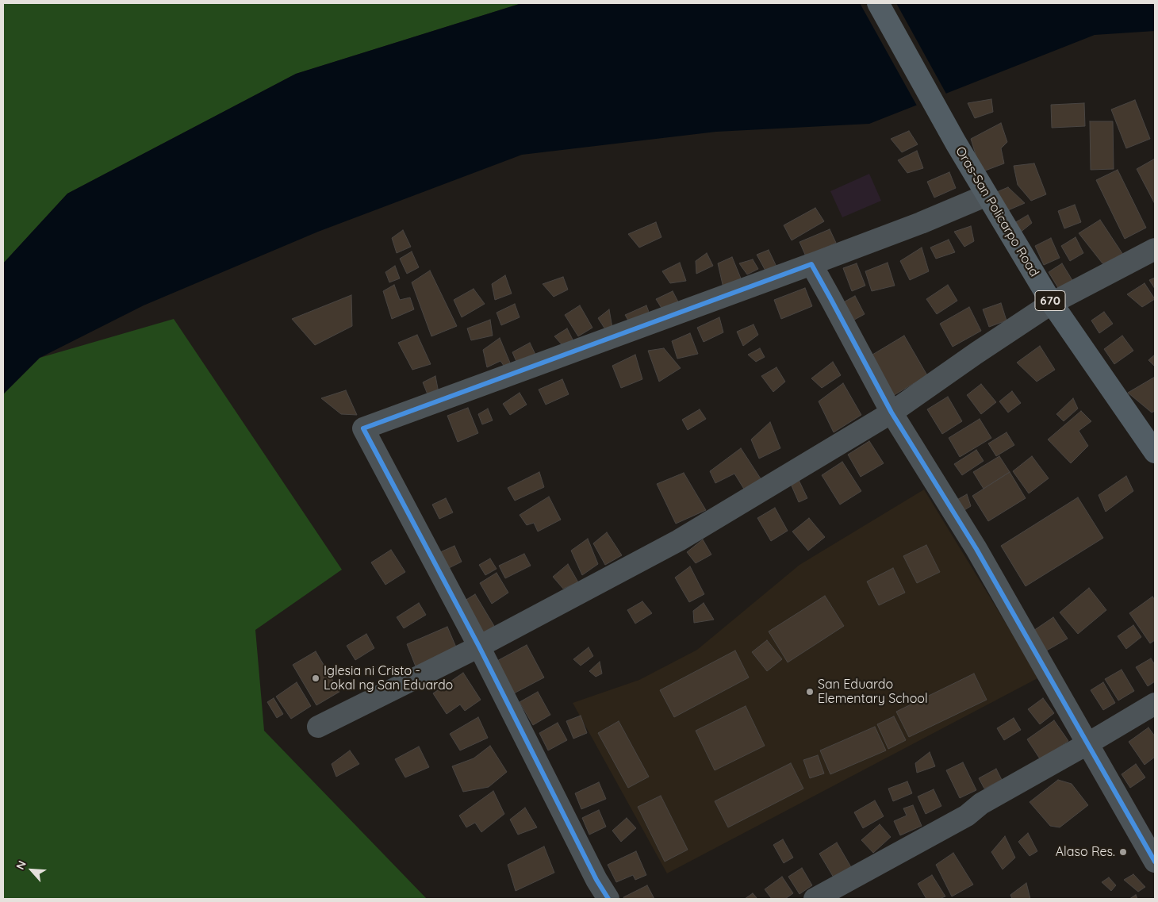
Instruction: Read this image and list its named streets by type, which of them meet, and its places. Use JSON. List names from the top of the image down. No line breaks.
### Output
{"streets":{"main road":["Oras-San Policarpo Road","670"]},"places":["Iglesia ni Cristo - Lokal ng San Eduardo","San Eduardo Elementary School","Alaso Res."],"north":"top left"}
